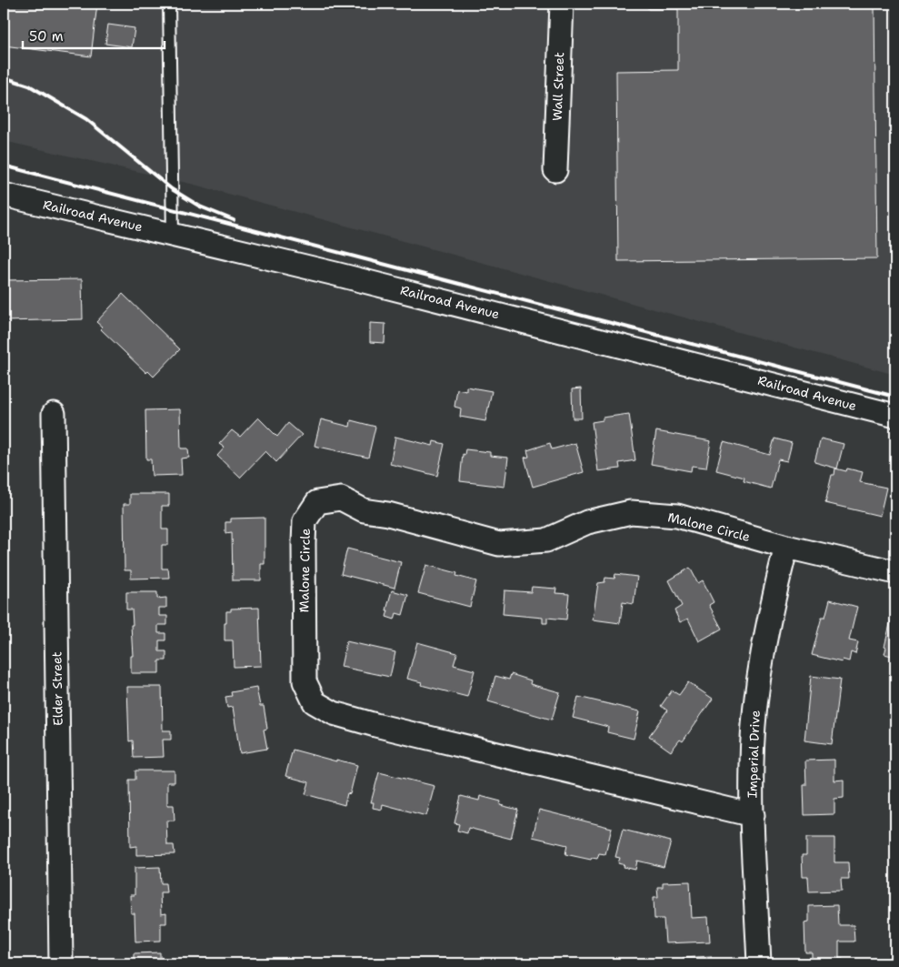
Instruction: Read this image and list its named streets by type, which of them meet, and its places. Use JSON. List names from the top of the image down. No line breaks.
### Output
{"streets":{"street":["Wall Street","Railroad Avenue","Malone Circle","Elder Street","Imperial Drive"]},"crossings":[["Malone Circle","Imperial Drive"]],"scale_bar":"50 m"}
